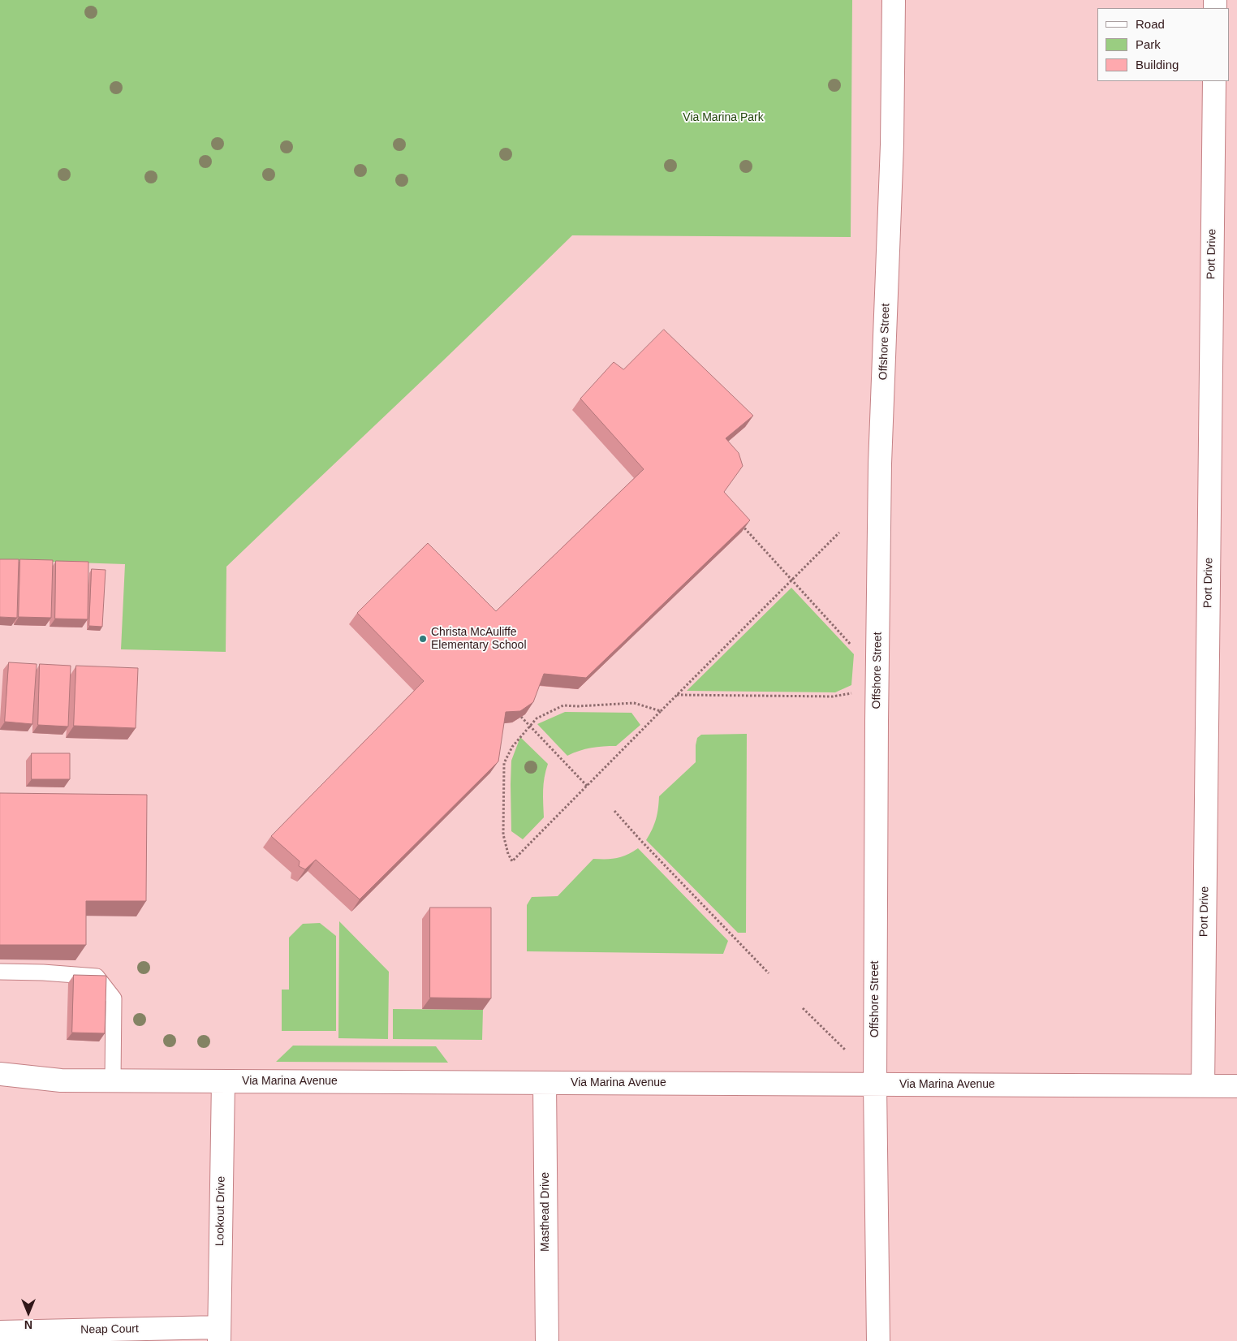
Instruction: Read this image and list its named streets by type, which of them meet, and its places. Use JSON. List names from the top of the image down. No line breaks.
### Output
{"streets":{"street":["Port Drive","Offshore Street","Via Marina Avenue","Lookout Drive","Masthead Drive","Neap Court"]},"crossings":[["Port Drive","Via Marina Avenue"],["Offshore Street","Via Marina Avenue"],["Via Marina Avenue","Lookout Drive"],["Via Marina Avenue","Masthead Drive"],["Lookout Drive","Neap Court"]],"parks":["Via Marina Park"],"places":["Christa McAuliffe Elementary School"],"legend":["Road","Park","Building"],"north":"bottom"}
